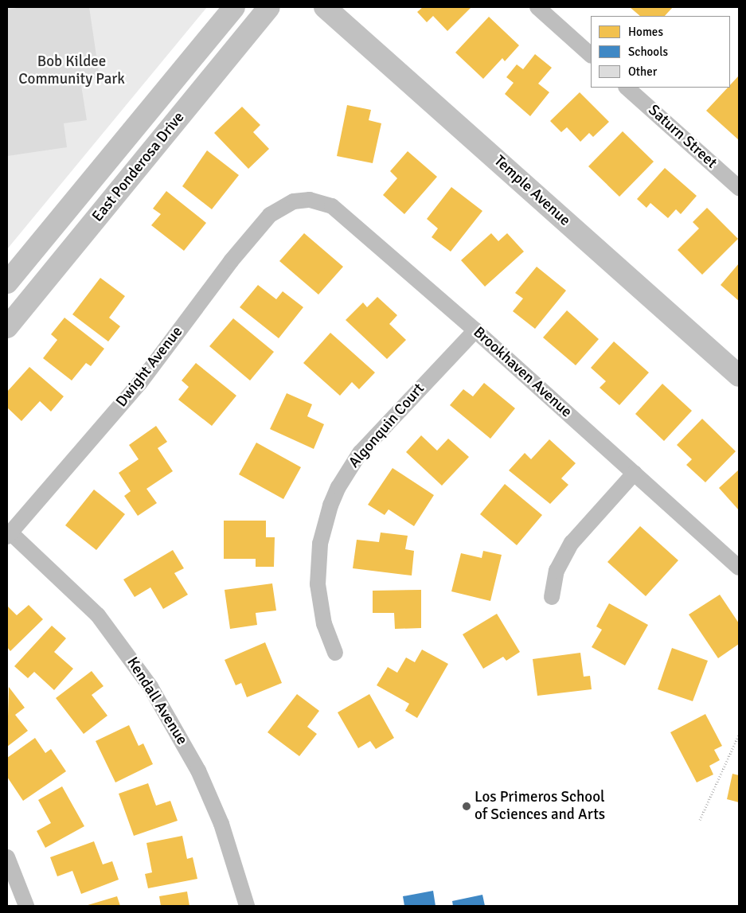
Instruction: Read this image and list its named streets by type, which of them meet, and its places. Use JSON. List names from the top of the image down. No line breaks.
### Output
{"streets":{"main road":["East Ponderosa Drive","Temple Avenue"],"street":["Saturn Street","Dwight Avenue","Brookhaven Avenue","Algonquin Court","Kendall Avenue"]},"crossings":[["Dwight Avenue","Brookhaven Avenue"],["Dwight Avenue","Kendall Avenue"],["Brookhaven Avenue","Algonquin Court"]],"parks":["Bob Kildee Community Park"],"places":["Los Primeros School of Sciences and Arts"],"legend":["Homes","Schools","Other"]}
